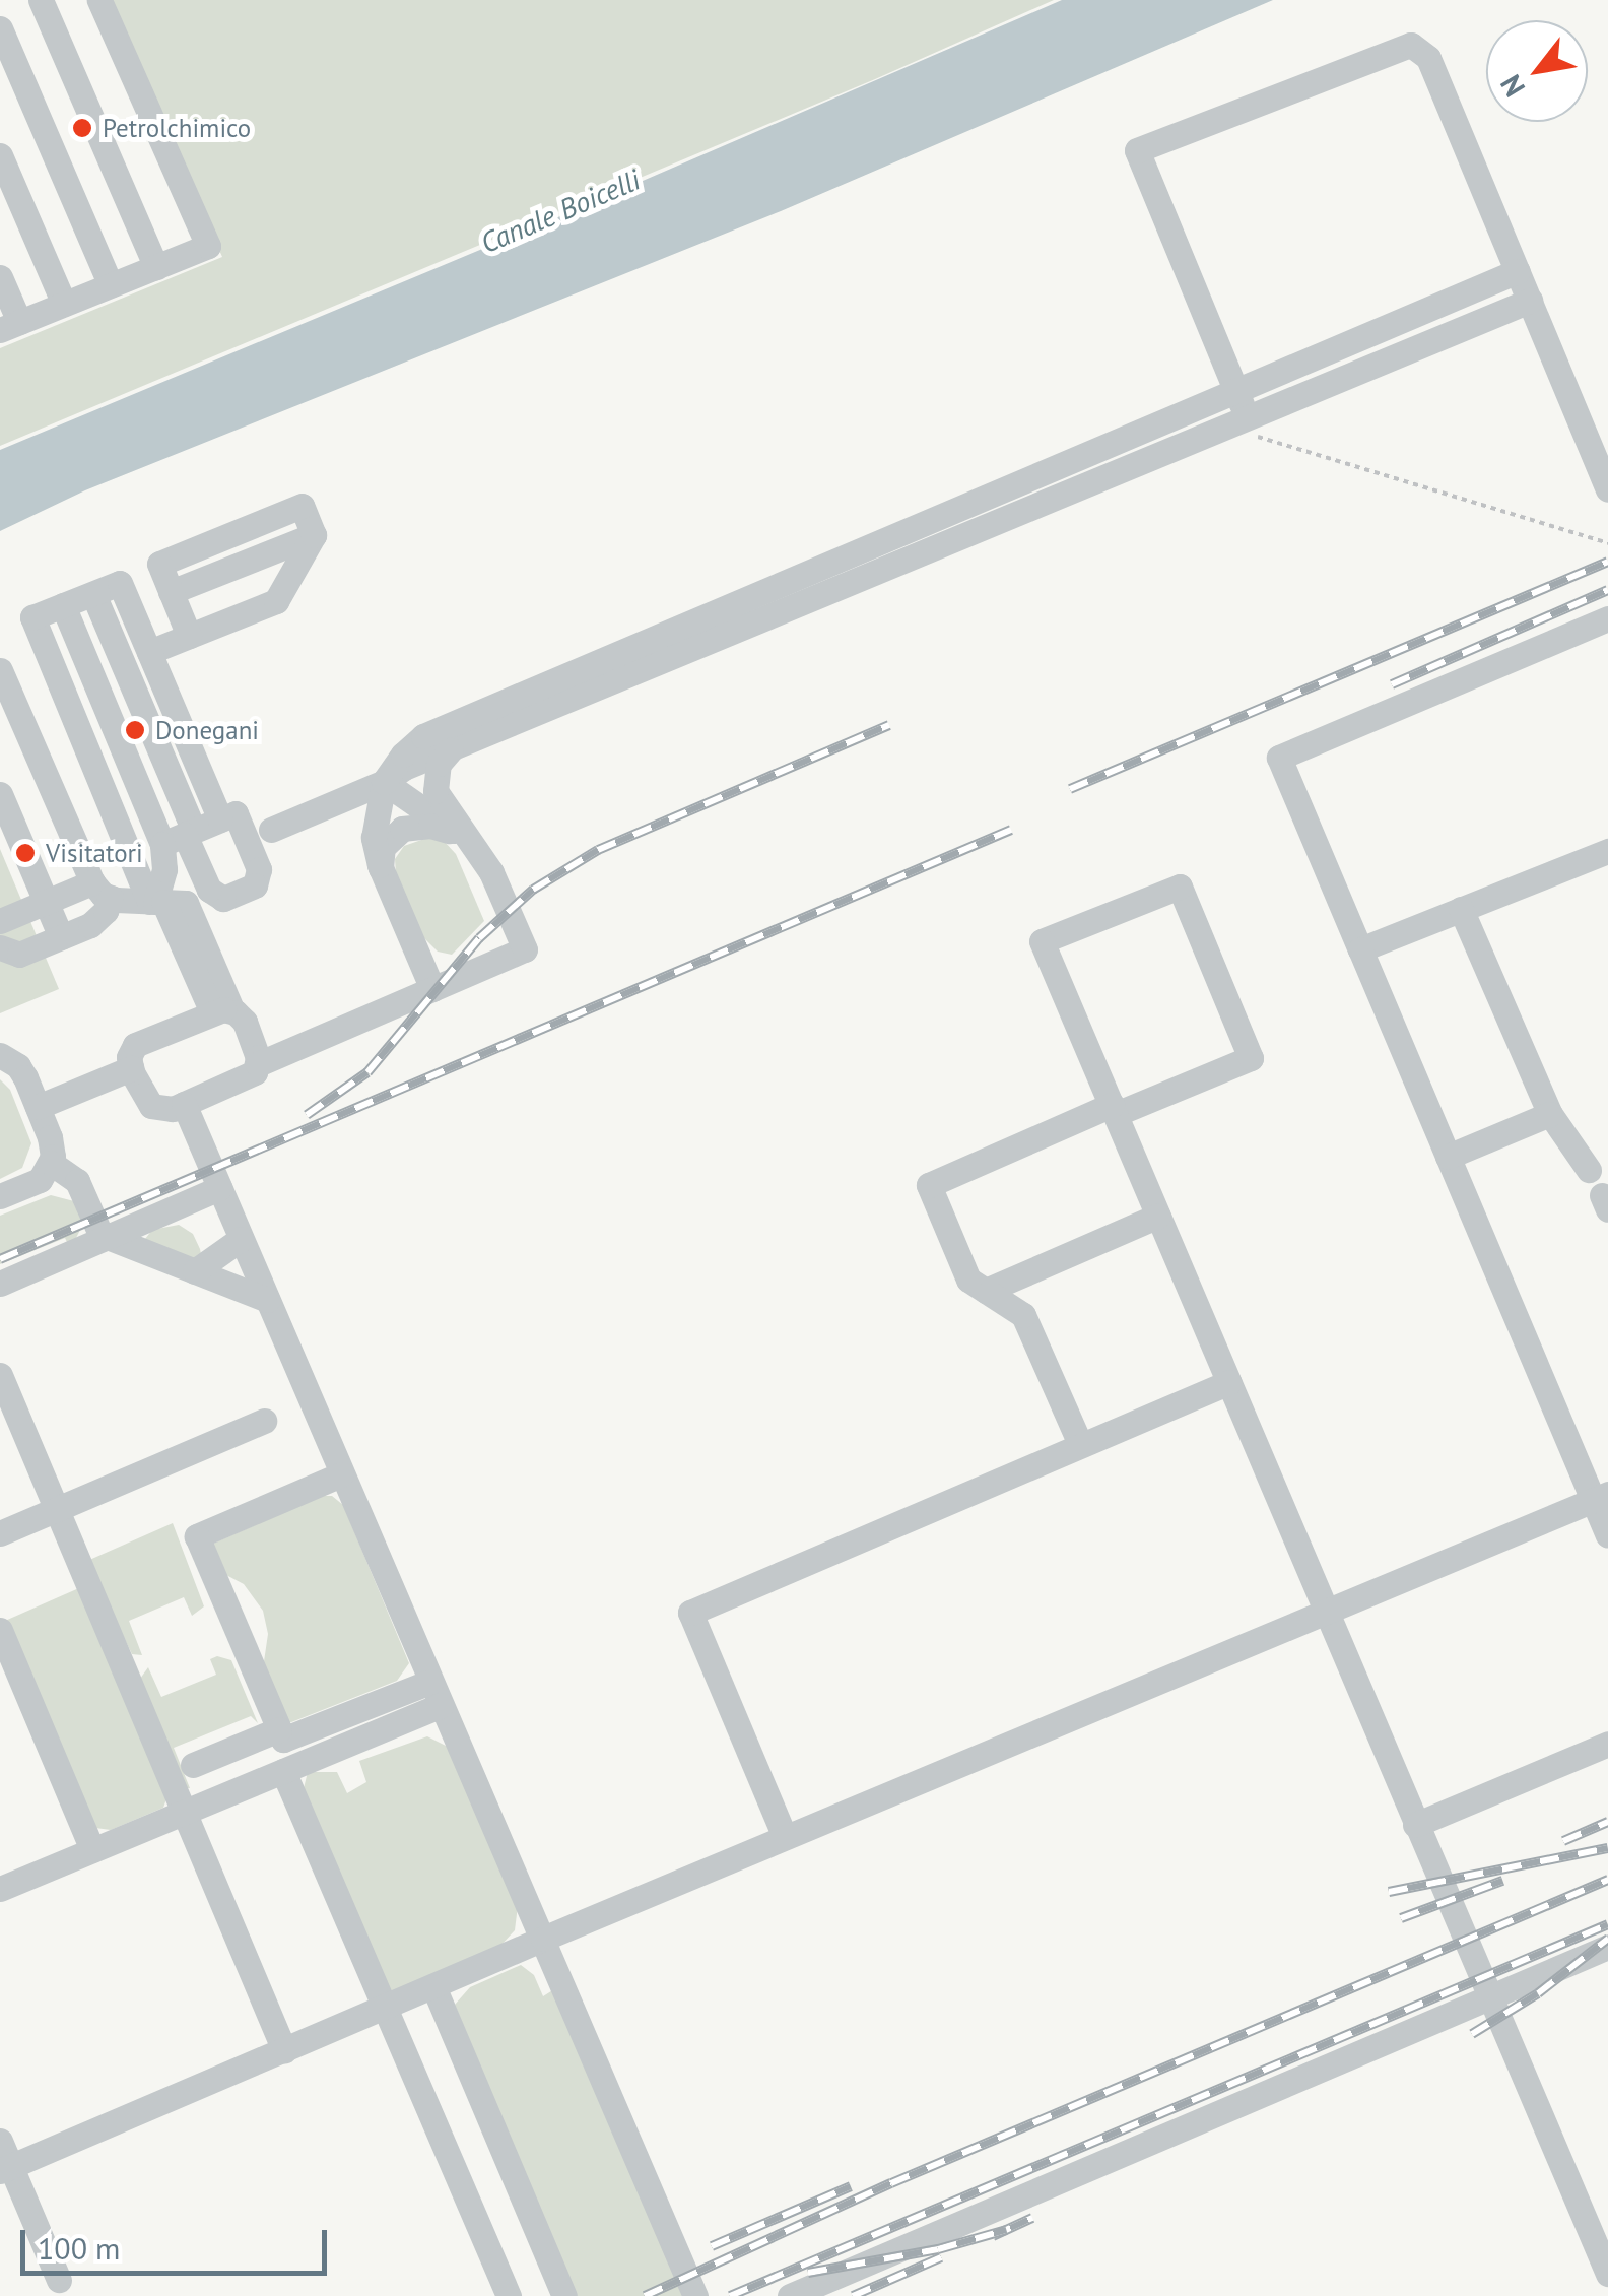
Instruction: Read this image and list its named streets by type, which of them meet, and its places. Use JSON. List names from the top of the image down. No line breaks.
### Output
{"water":["Canale Boicelli"],"places":["Petrolchimico","Donegani","Visitatori"],"scale_bar":"100 m","north":"bottom left"}
